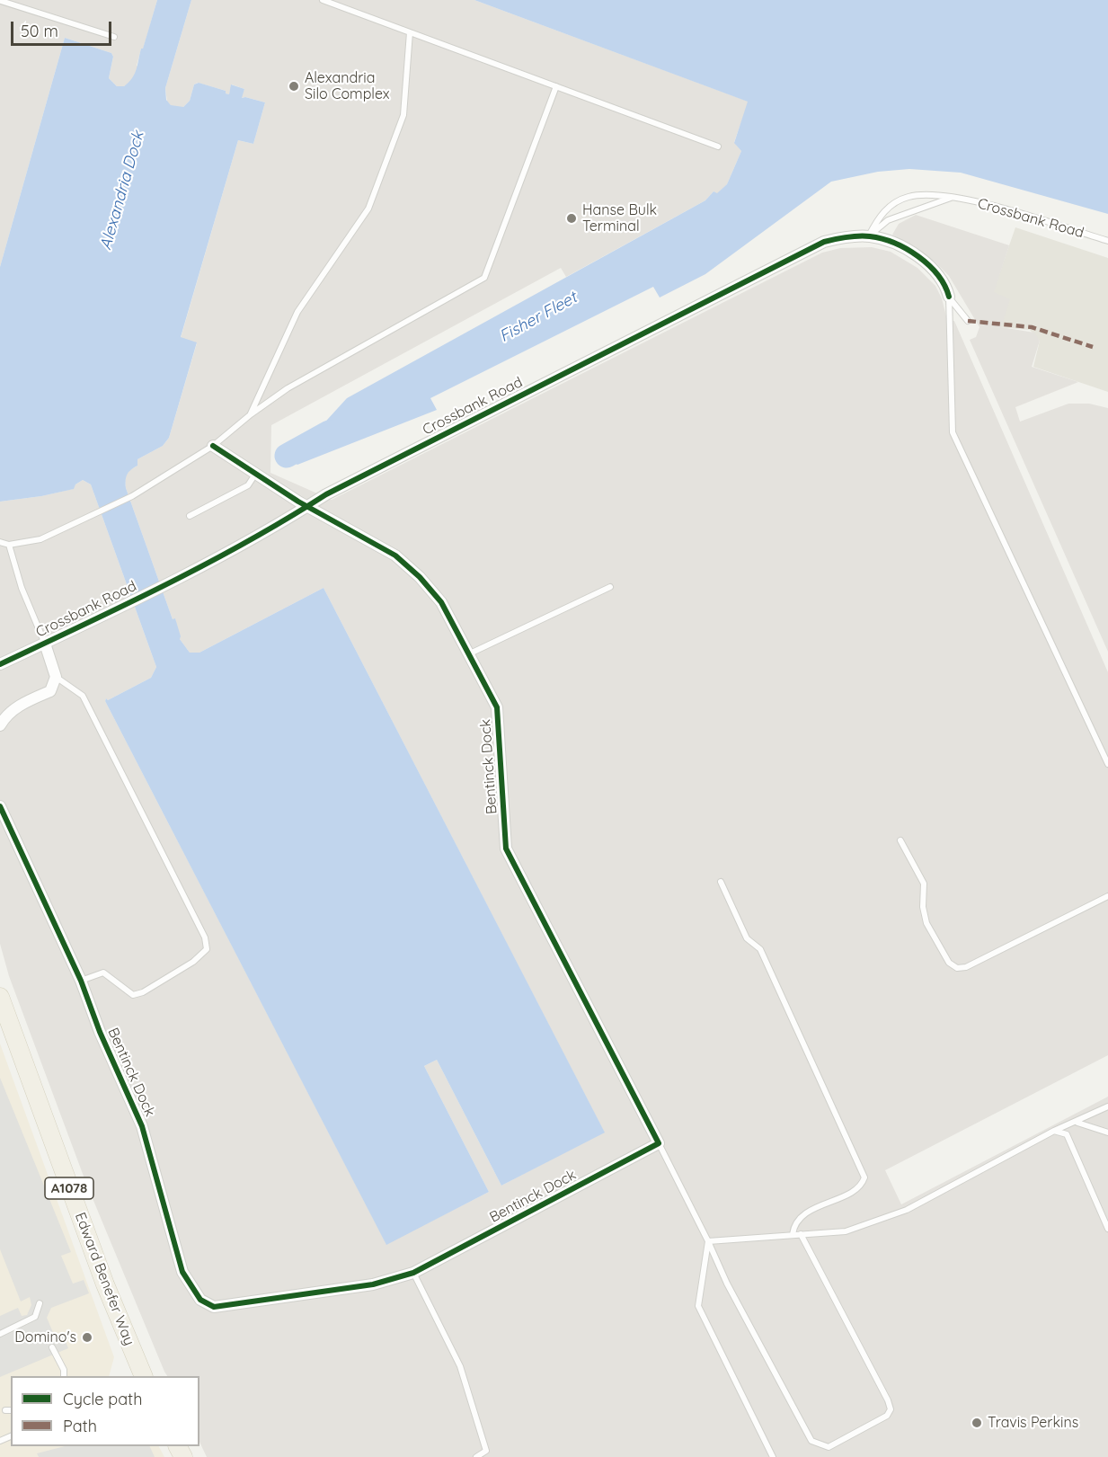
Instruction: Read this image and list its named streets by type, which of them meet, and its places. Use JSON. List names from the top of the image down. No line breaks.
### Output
{"streets":{"main road":["A1078","Edward Benefer Way"],"street":["Crossbank Road","Bentinck Dock"]},"crossings":[["Crossbank Road","Bentinck Dock"]],"water":["Alexandria Dock","Fisher Fleet"],"places":["Alexandria Silo Complex","Hanse Bulk Terminal","Domino's","Travis Perkins"],"legend":["Cycle path","Path"],"scale_bar":"50 m"}
